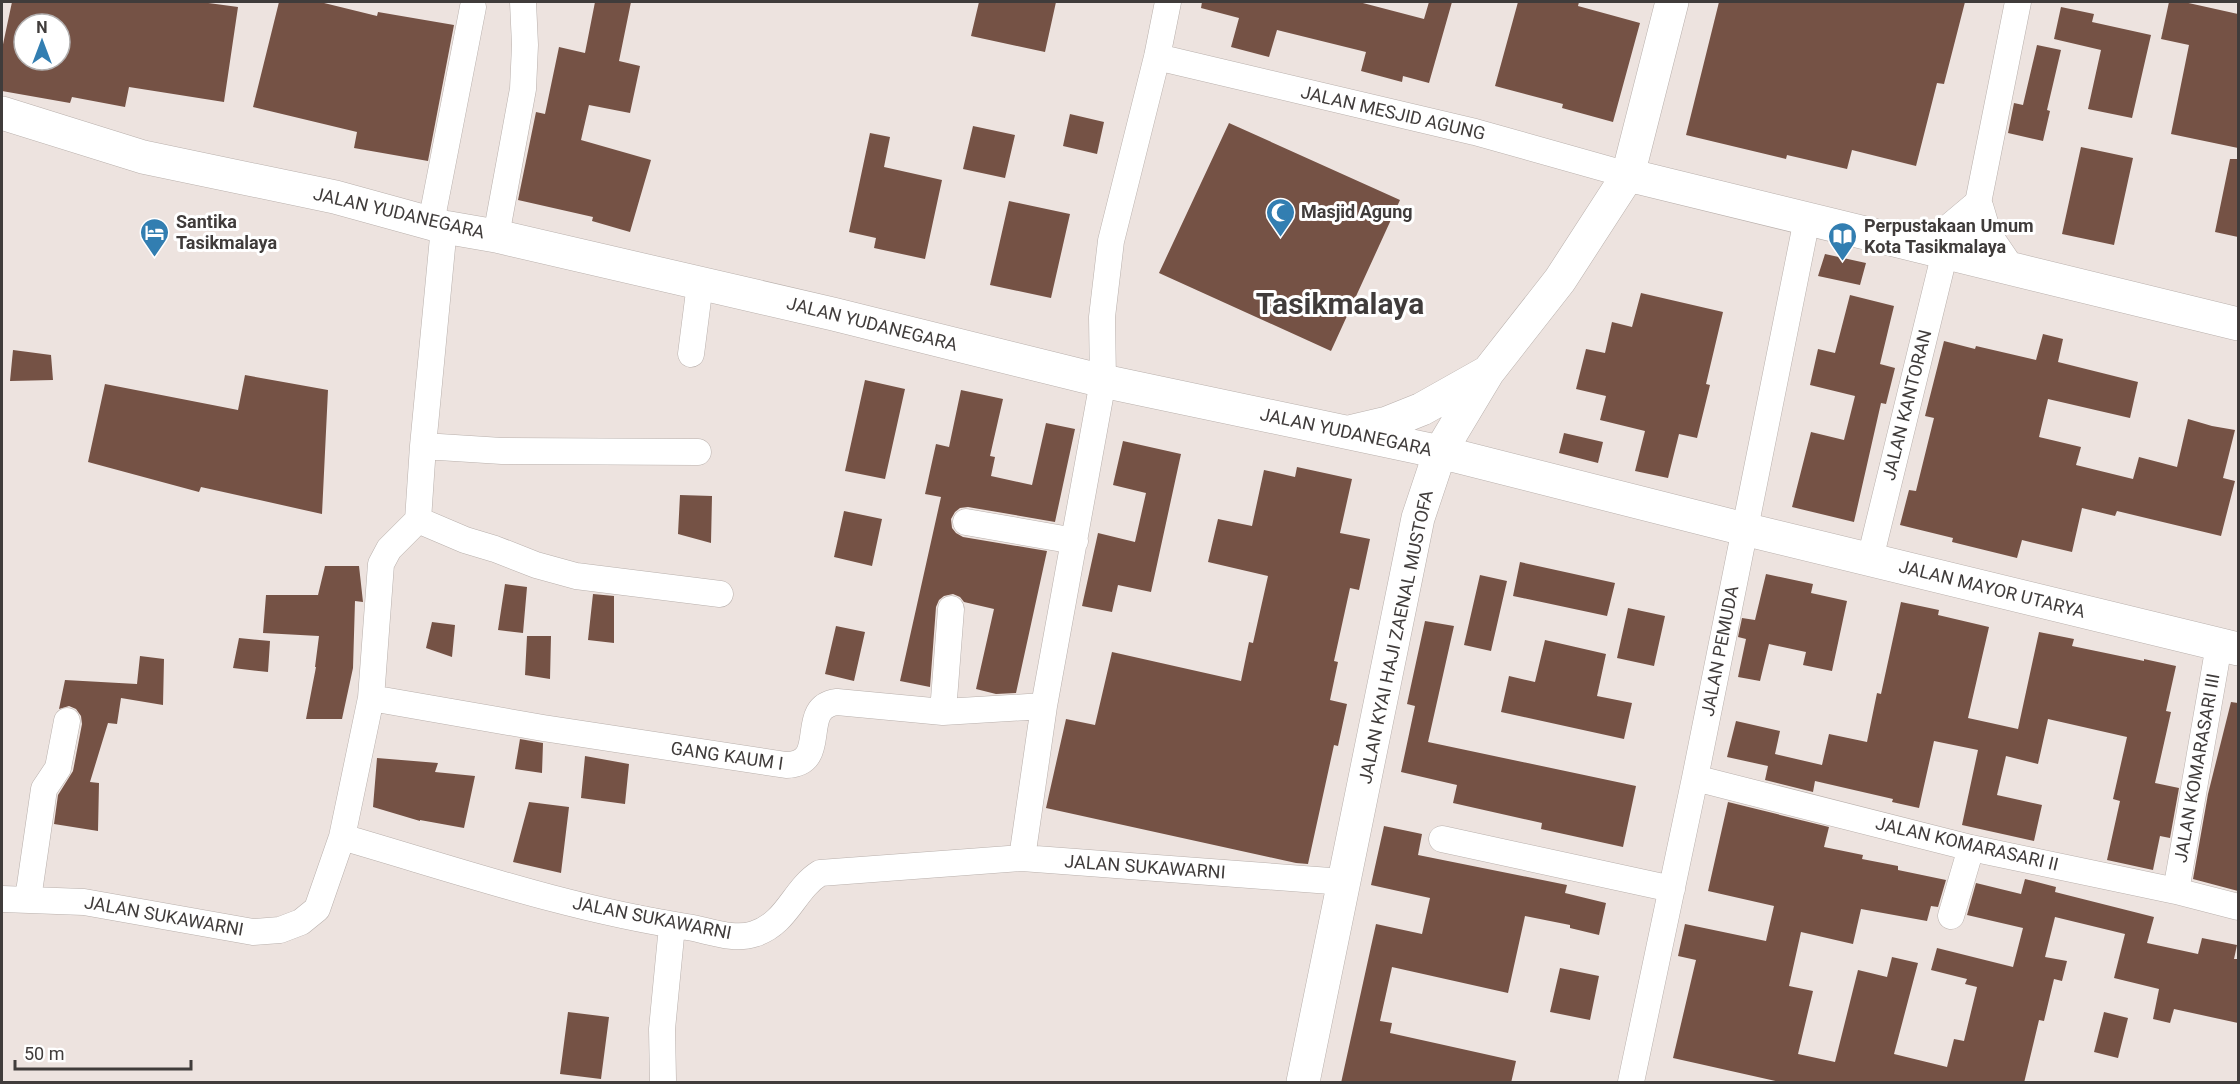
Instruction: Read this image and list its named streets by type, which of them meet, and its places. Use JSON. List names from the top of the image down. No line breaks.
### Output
{"streets":{"main road":["JALAN YUDANEGARA","JALAN MAYOR UTARYA","JALAN KYAI HAJI ZAENAL MUSTOFA"],"street":["JALAN MESJID AGUNG","JALAN KANTORAN","JALAN PEMUDA","GANG KAUM I","JALAN KOMARASARI III","JALAN KOMARASARI II","JALAN SUKAWARNI"]},"crossings":[["JALAN MESJID AGUNG","JALAN KYAI HAJI ZAENAL MUSTOFA"],["JALAN YUDANEGARA","JALAN MAYOR UTARYA"],["JALAN YUDANEGARA","JALAN KYAI HAJI ZAENAL MUSTOFA"],["JALAN YUDANEGARA","JALAN PEMUDA"],["JALAN KANTORAN","JALAN MAYOR UTARYA"],["JALAN MAYOR UTARYA","JALAN PEMUDA"],["JALAN MAYOR UTARYA","JALAN KOMARASARI III"],["JALAN KYAI HAJI ZAENAL MUSTOFA","JALAN SUKAWARNI"],["JALAN PEMUDA","JALAN KOMARASARI II"],["JALAN KOMARASARI III","JALAN KOMARASARI II"]],"districts":["Tasikmalaya"],"places":{"mosque":["Masjid Agung"],"hotel":["Santika Tasikmalaya"],"library":["Perpustakaan Umum Kota Tasikmalaya"]},"scale_bar":"50 m","north":"top"}
